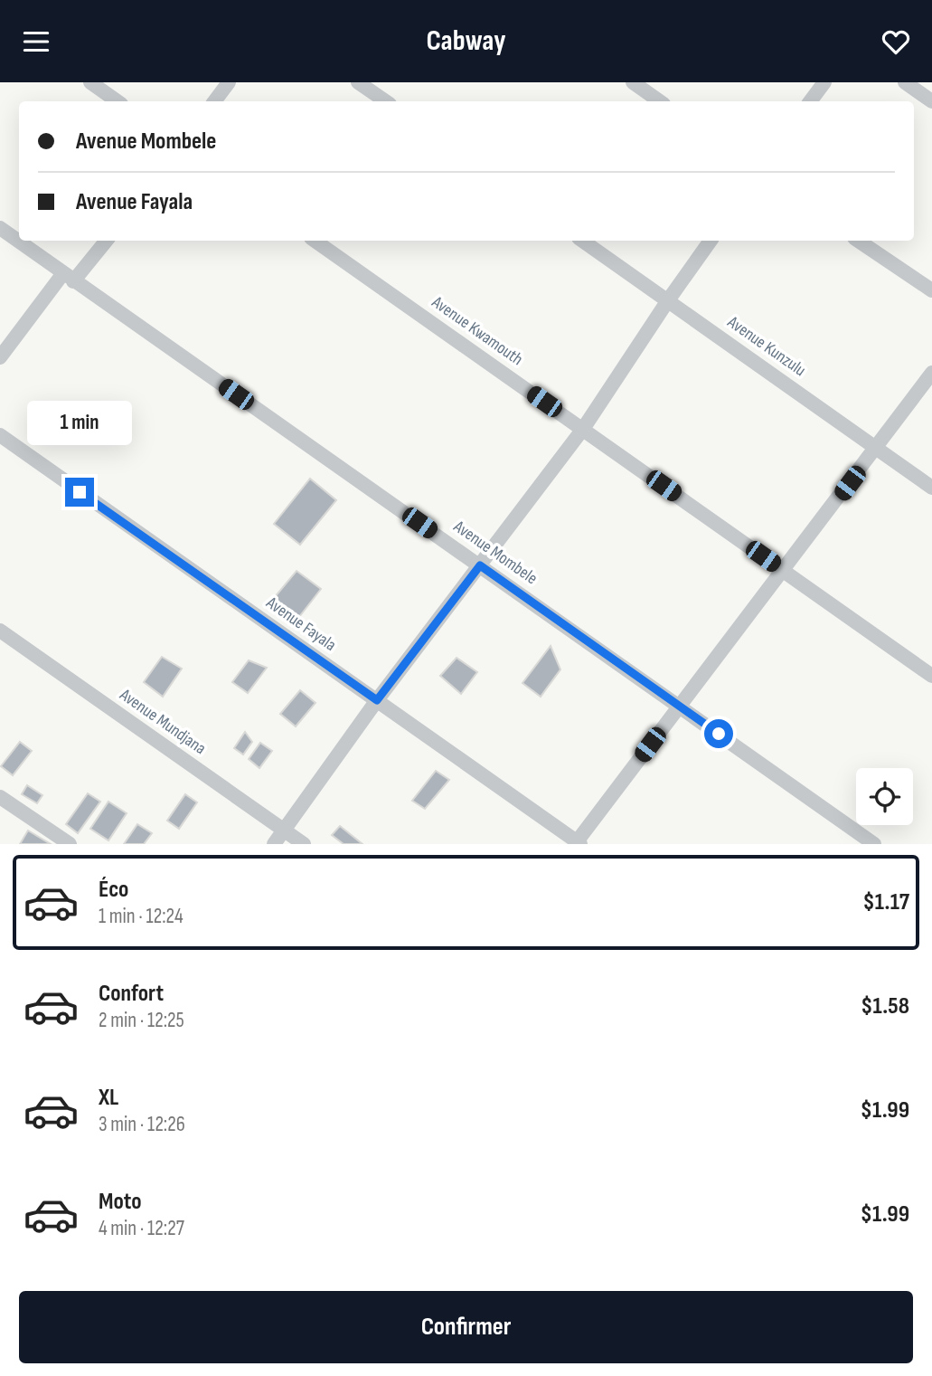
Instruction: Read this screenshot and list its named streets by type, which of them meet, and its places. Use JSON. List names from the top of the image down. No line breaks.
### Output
{"streets":{"street":["Avenue Kwamouth","Avenue Kunzulu","Avenue Mombele","Avenue Fayala","Avenue Mundjana"]},"page":{"header":"Cabway","banner":["Avenue Mombele","Avenue Fayala"],"bubble":"1 min","list":[{"name":"Éco","note":"1 min · 12:24","value":"$1.17"},{"name":"Confort","note":"2 min · 12:25","value":"$1.58"},{"name":"XL","note":"3 min · 12:26","value":"$1.99"},{"name":"Moto","note":"4 min · 12:27","value":"$1.99"}],"buttons":"Confirmer"}}
